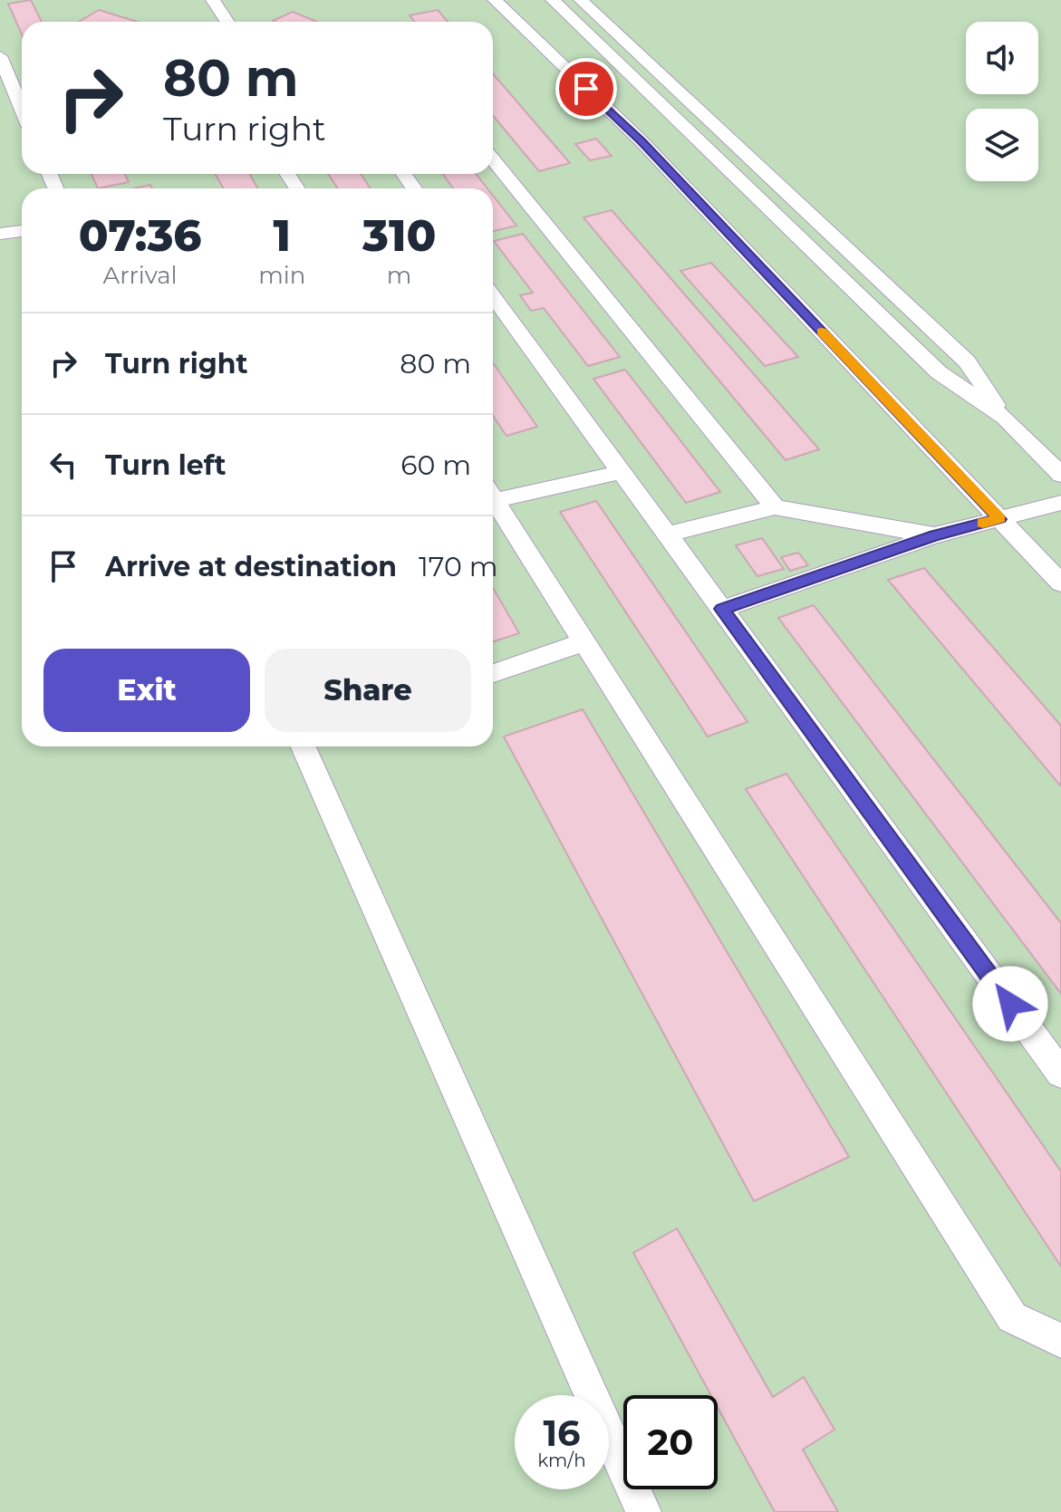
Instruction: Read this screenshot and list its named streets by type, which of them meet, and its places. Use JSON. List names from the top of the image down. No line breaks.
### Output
{"page":{"turn":["80 m","Turn right"],"eta":["07:36","Arrival","1","min","310","m"],"list":[{"name":"Turn right","value":"80 m"},{"name":"Turn left","value":"60 m"},{"name":"Arrive at destination","value":"170 m"}],"buttons":["Exit","Share"],"speed":"16 km/h","limit":"20"}}
